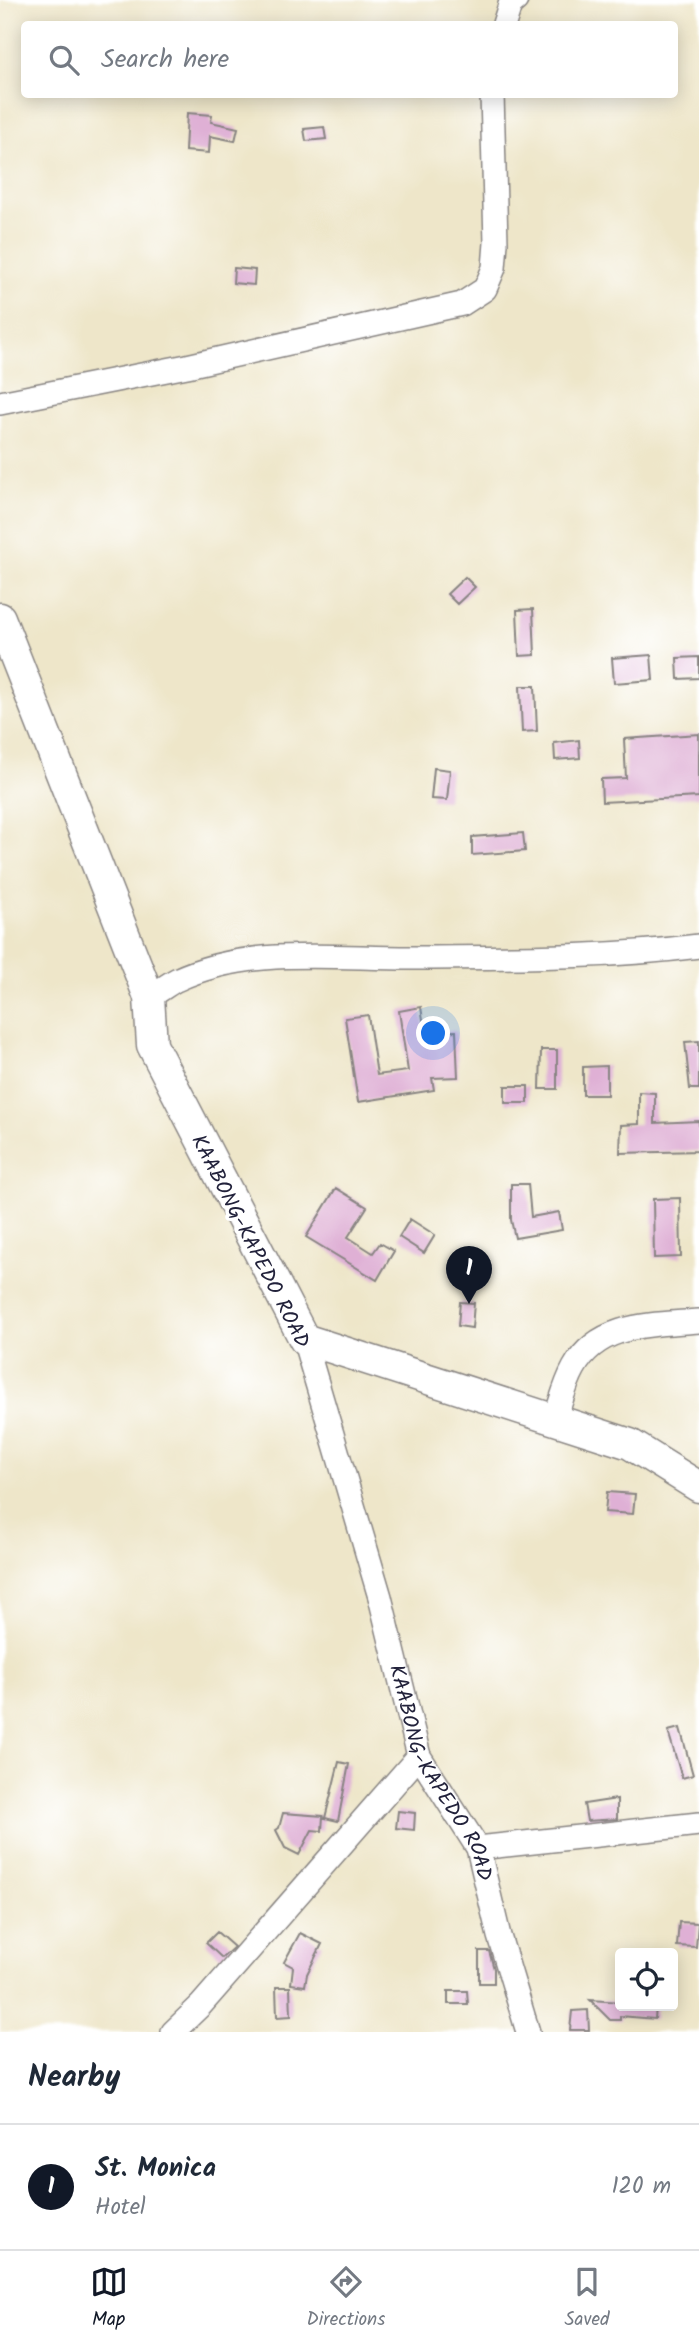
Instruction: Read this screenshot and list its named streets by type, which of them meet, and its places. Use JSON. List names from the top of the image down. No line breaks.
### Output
{"streets":{"main road":["KAABONG-KAPEDO ROAD"]},"page":{"search":"Search here","pins":"1","heading":"Nearby","list":[{"mark":"1","name":"St. Monica","note":"Hotel","value":"120 m"}],"nav":["Map","Directions","Saved"]}}
